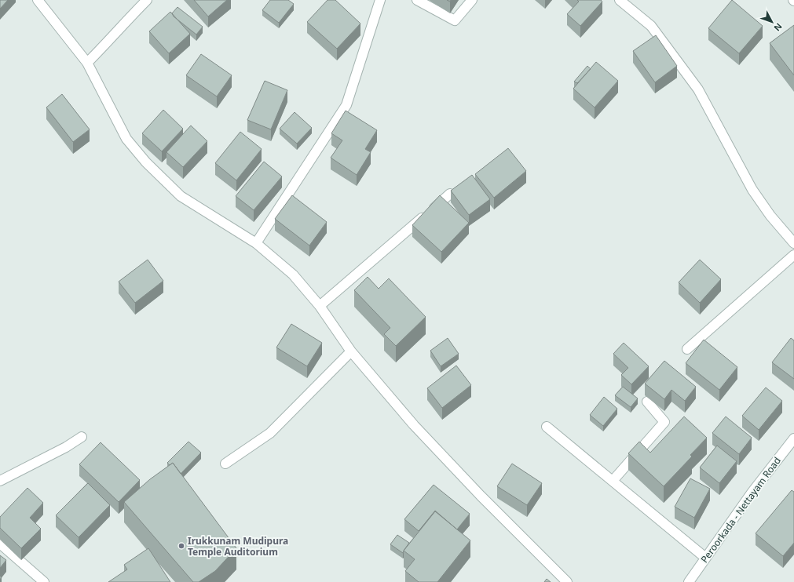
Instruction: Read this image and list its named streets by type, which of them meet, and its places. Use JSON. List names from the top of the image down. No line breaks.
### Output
{"streets":{"street":["Peroorkada - Nettayam Road"]},"places":["Irukkunam Mudipura Temple Auditorium"],"north":"bottom right"}
